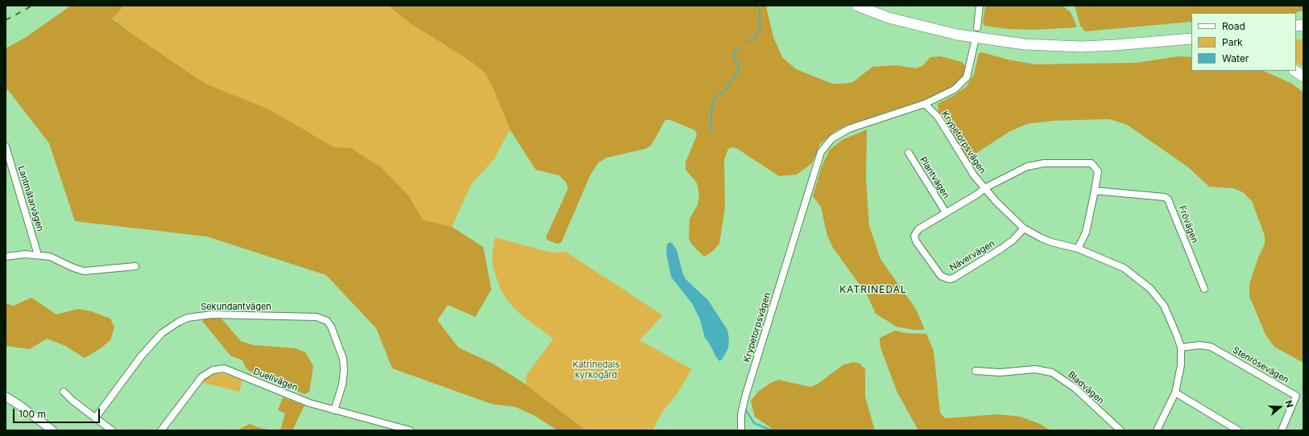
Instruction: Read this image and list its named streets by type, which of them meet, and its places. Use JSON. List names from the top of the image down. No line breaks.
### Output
{"streets":{"street":["Krypetorpsvägen","Plantvägen","Lantmätarvägen","Frövägen","Nävervägen","Sekundantvägen","Stenrösevägen","Duellvägen","Bladvägen"]},"crossings":[["Krypetorpsvägen","Nävervägen"],["Krypetorpsvägen","Stenrösevägen"],["Plantvägen","Nävervägen"],["Frövägen","Nävervägen"],["Sekundantvägen","Duellvägen"]],"districts":["KATRINEDAL"],"parks":["Katrinedals kyrkogård"],"legend":["Road","Park","Water"],"scale_bar":"100 m","north":"right"}
